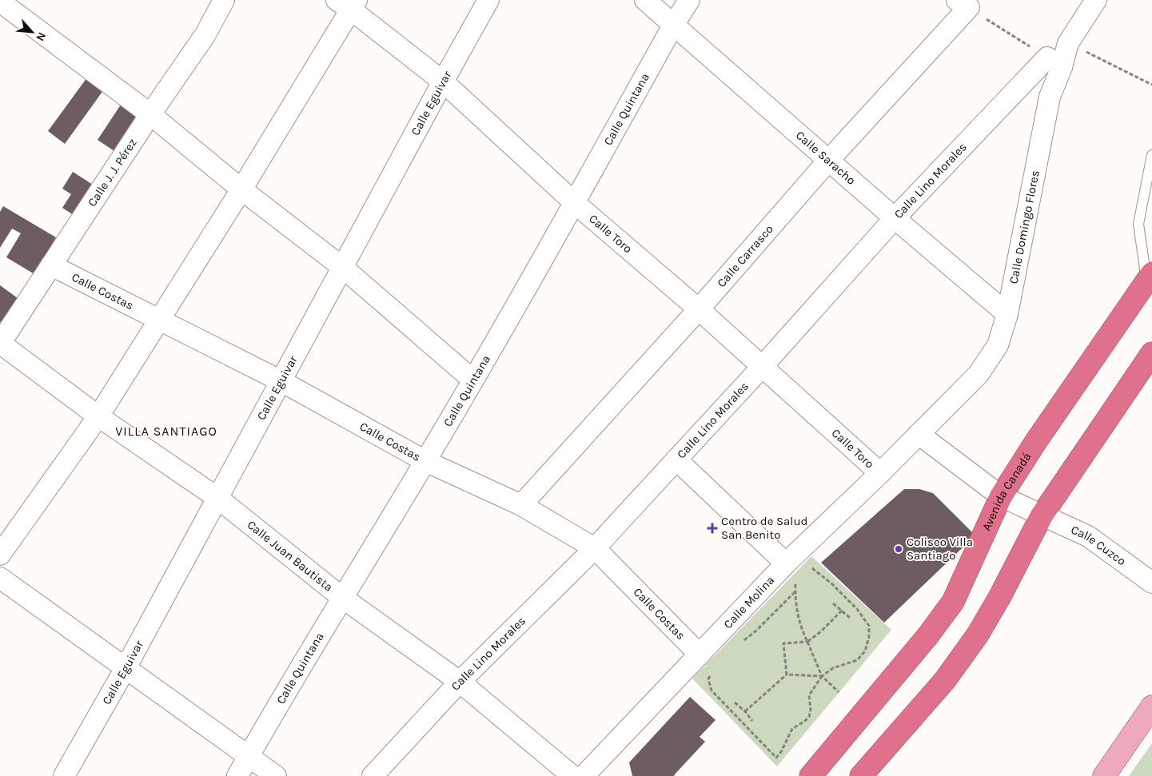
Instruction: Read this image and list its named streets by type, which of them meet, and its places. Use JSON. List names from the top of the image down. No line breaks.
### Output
{"streets":{"highway":["Avenida Canadá"],"street":["Calle Eguivar","Calle Quintana","Calle Saracho","Calle J. J. Pérez","Calle Lino Morales","Calle Domingo Flores","Calle Toro","Calle Carrasco","Calle Costas","Calle Cuzco","Calle Juan Bautista","Calle Molina"]},"crossings":[["Calle Eguivar","Calle Toro"],["Calle Eguivar","Calle Costas"],["Calle Eguivar","Calle Juan Bautista"],["Calle Quintana","Calle Saracho"],["Calle Quintana","Calle Toro"],["Calle Quintana","Calle Costas"],["Calle Quintana","Calle Juan Bautista"],["Calle Saracho","Calle Lino Morales"],["Calle Saracho","Calle Domingo Flores"],["Calle Saracho","Calle Carrasco"],["Calle J. J. Pérez","Calle Costas"],["Calle J. J. Pérez","Calle Juan Bautista"],["Calle Lino Morales","Calle Domingo Flores"],["Calle Lino Morales","Calle Toro"],["Calle Lino Morales","Calle Costas"],["Calle Lino Morales","Calle Juan Bautista"],["Calle Domingo Flores","Calle Molina"],["Calle Toro","Calle Carrasco"],["Calle Toro","Calle Molina"],["Calle Carrasco","Calle Costas"],["Calle Costas","Calle Molina"]],"districts":["VILLA SANTIAGO"],"places":{"health":["Centro de Salud San Benito"],"other":["Coliseo Villa Santiago"]},"north":"bottom right"}
